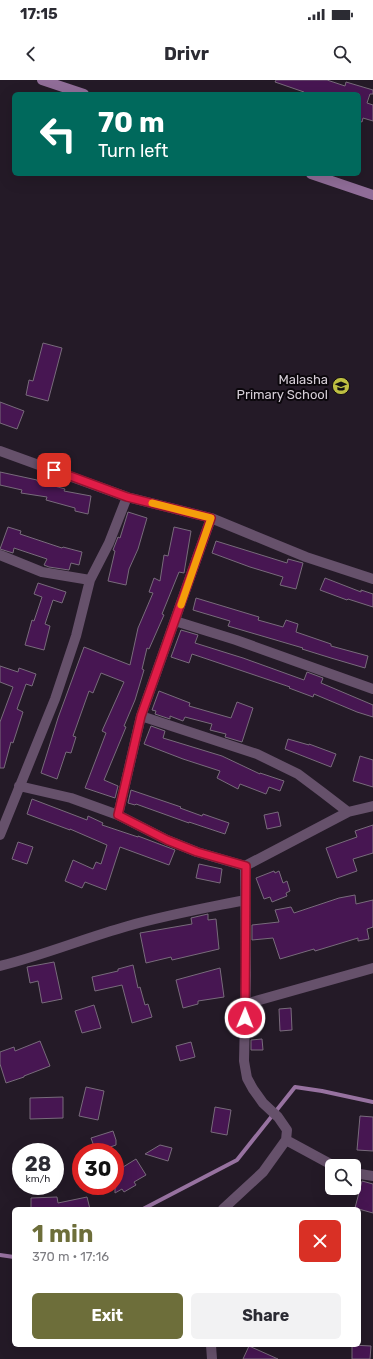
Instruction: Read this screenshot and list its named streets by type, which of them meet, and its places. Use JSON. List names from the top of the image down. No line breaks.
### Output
{"places":{"school or university":["Malasha Primary School"]},"page":{"status":"17:15","header":"Drivr","turn":["70 m","Turn left"],"speed":"28 km/h","limit":"30","heading":["1 min","370 m · 17:16"],"buttons":["Exit","Share"]}}
